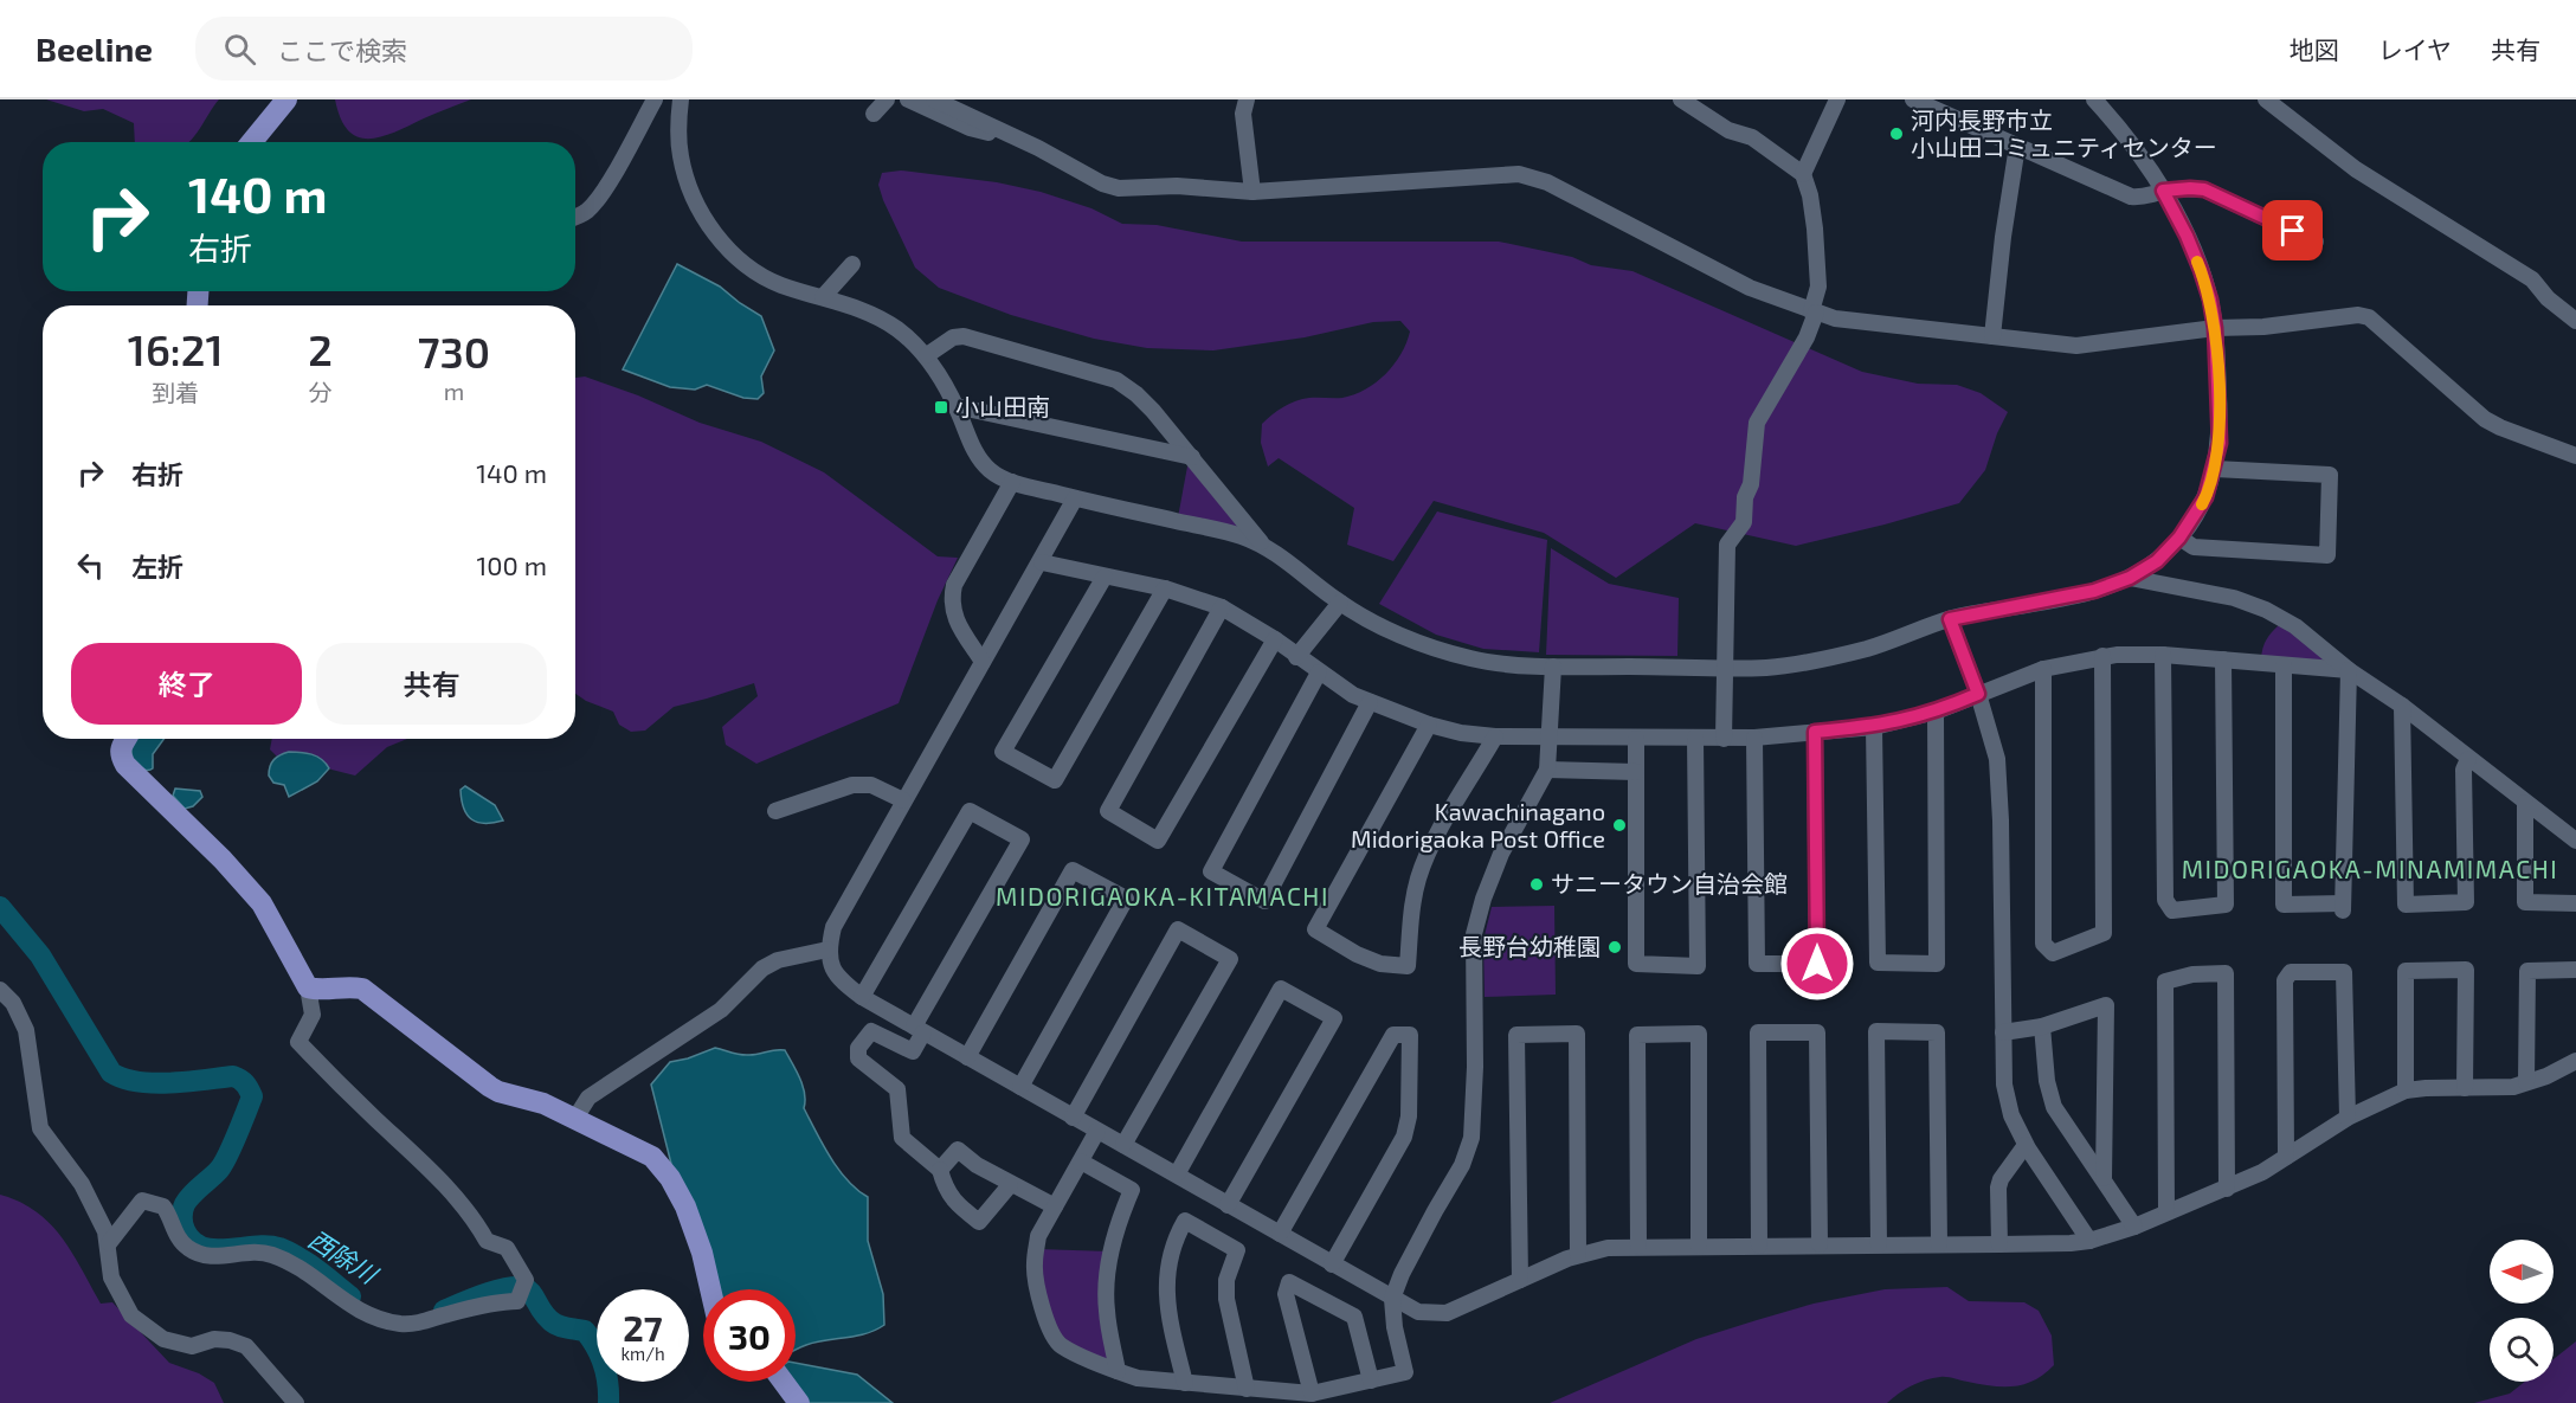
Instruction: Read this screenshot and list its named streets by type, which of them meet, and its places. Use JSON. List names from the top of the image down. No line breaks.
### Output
{"districts":["MIDORIGAOKA-MINAMIMACHI","MIDORIGAOKA-KITAMACHI"],"water":["西除川"],"places":{"other":["河内長野市立 小山田コミュニティセンター","Kawachinagano Midorigaoka Post Office","サニータウン自治会館","長野台幼稚園"],"transit":["小山田南"]},"north":"left","page":{"header":"Beeline","search":"ここで検索","nav":["地図","レイヤ","共有"],"turn":["140 m","右折"],"eta":["16:21","到着","2","分","730","m"],"list":[{"name":"右折","value":"140 m"},{"name":"左折","value":"100 m"}],"buttons":["終了","共有"],"speed":"27 km/h","limit":"30"}}
